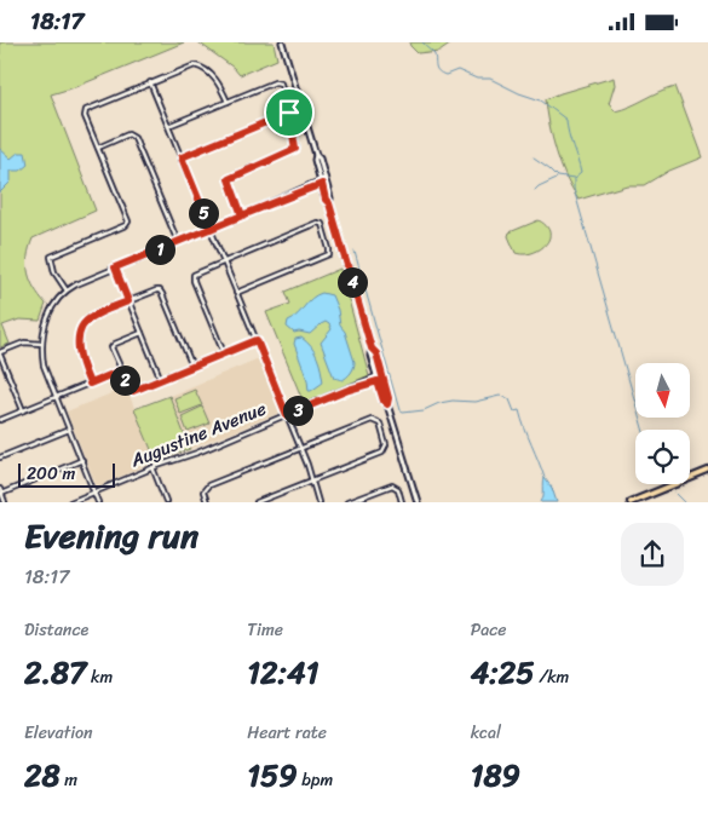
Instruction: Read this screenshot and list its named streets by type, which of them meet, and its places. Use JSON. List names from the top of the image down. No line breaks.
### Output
{"streets":{"street":["Augustine Avenue"]},"scale_bar":"200 m","north":"bottom","page":{"status":"18:17","pins":["5","1","4","2","3"],"scale":"200 m","heading":["Evening run","18:17"],"stats":[["Distance","2.87 km"],["Time","12:41"],["Pace","4:25 /km"],["Elevation","28 m"],["Heart rate","159 bpm"],["kcal","189"]]}}
